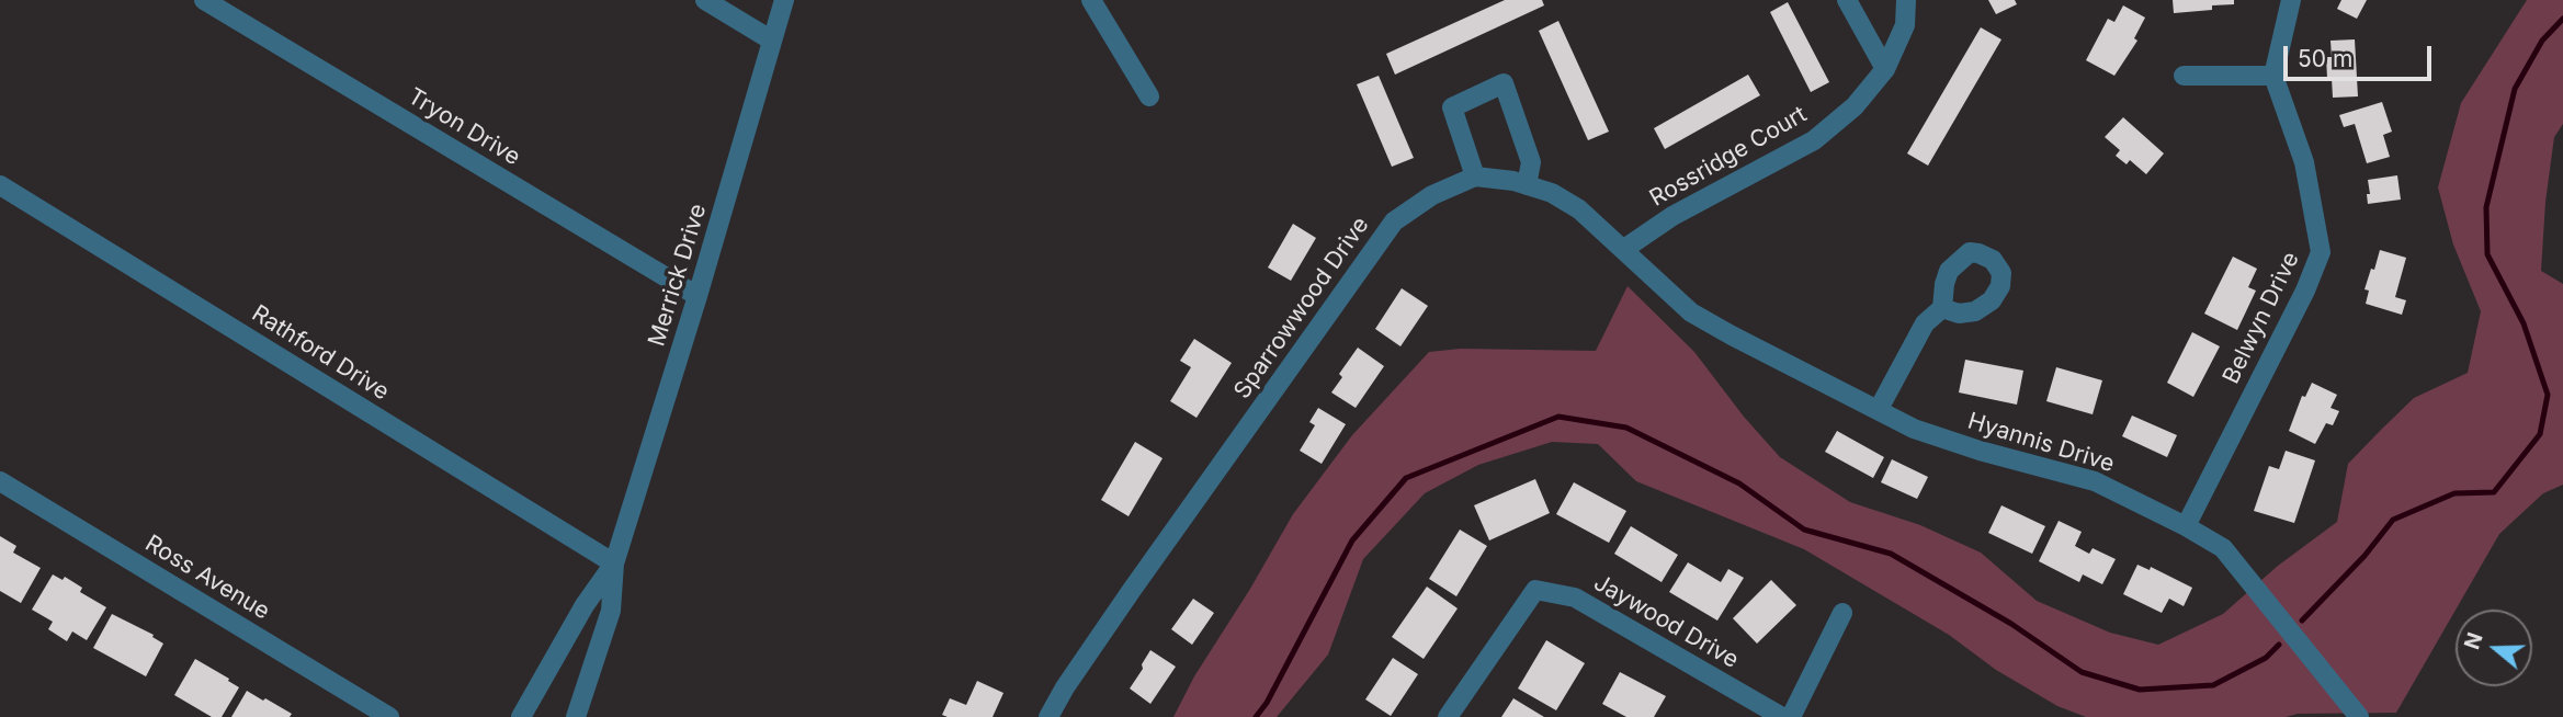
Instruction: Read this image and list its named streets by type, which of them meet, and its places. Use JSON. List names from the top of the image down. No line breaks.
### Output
{"streets":{"street":["Tryon Drive","Rossridge Court","Merrick Drive","Sparrowwood Drive","Belwyn Drive","Rathford Drive","Hyannis Drive","Ross Avenue","Jaywood Drive"]},"crossings":[["Tryon Drive","Merrick Drive"],["Rossridge Court","Sparrowwood Drive"],["Merrick Drive","Rathford Drive"],["Sparrowwood Drive","Hyannis Drive"],["Belwyn Drive","Hyannis Drive"]],"scale_bar":"50 m","north":"left"}
